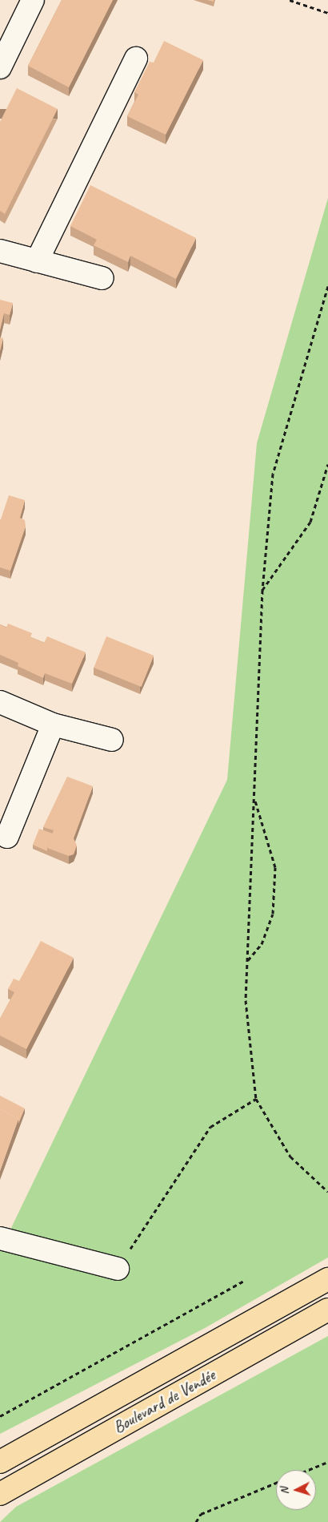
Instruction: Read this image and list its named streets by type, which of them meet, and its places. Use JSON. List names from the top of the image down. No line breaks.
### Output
{"streets":{"highway":["Boulevard de Vendée"]},"north":"left"}
